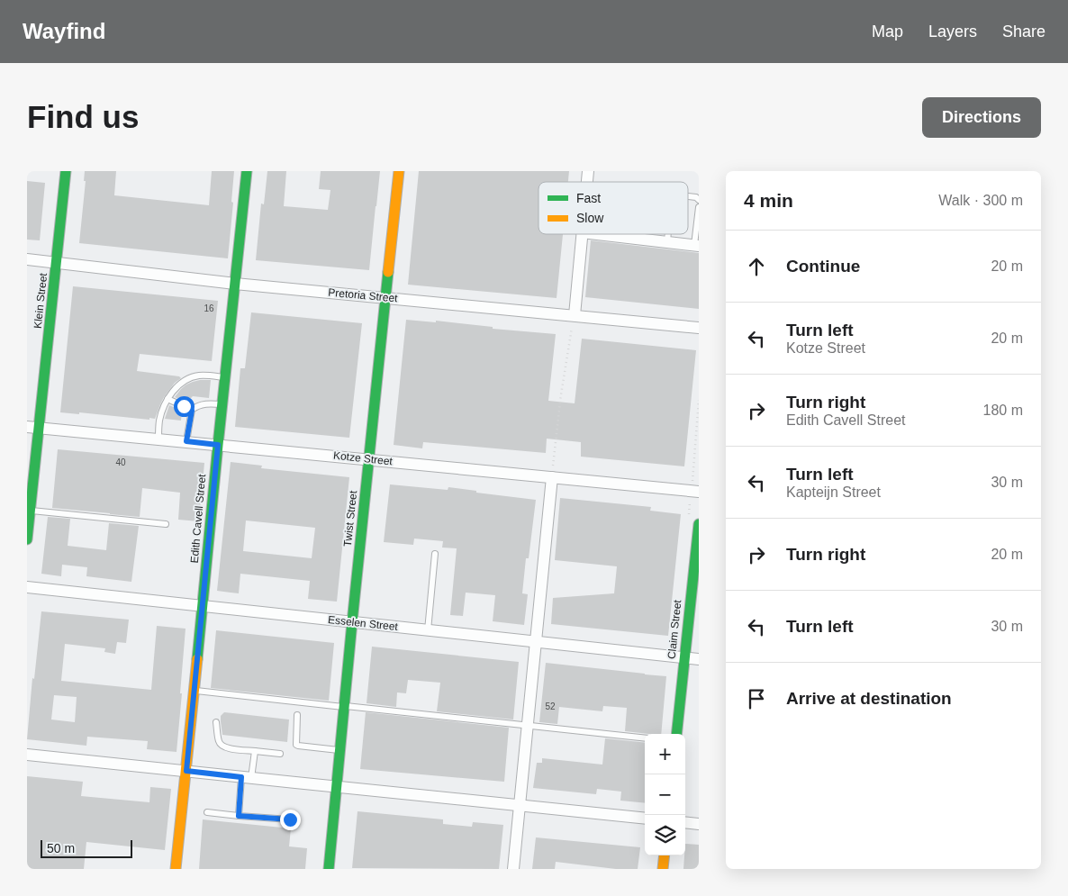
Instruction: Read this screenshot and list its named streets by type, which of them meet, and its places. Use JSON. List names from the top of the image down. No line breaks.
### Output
{"streets":{"street":["Pretoria Street","Klein Street","Kotze Street","Edith Cavell Street","Twist Street","Esselen Street","Claim Street"]},"crossings":[["Pretoria Street","Klein Street"],["Pretoria Street","Edith Cavell Street"],["Pretoria Street","Twist Street"],["Klein Street","Kotze Street"],["Kotze Street","Edith Cavell Street"],["Kotze Street","Twist Street"],["Edith Cavell Street","Esselen Street"],["Twist Street","Esselen Street"],["Esselen Street","Claim Street"]],"house_numbers":["16","40","52"],"legend":["Fast","Slow"],"scale_bar":"50 m","page":{"header":"Wayfind","nav":["Map","Layers","Share"],"buttons":"Directions","title":"Find us","heading":["4 min","Walk · 300 m"],"list":[["Continue","20 m"],["Turn left","Kotze Street","20 m"],["Turn right","Edith Cavell Street","180 m"],["Turn left","Kapteijn Street","30 m"],["Turn right","20 m"],["Turn left","30 m"],"Arrive at destination"],"map_buttons":["+","−"],"scale":"50 m"}}
